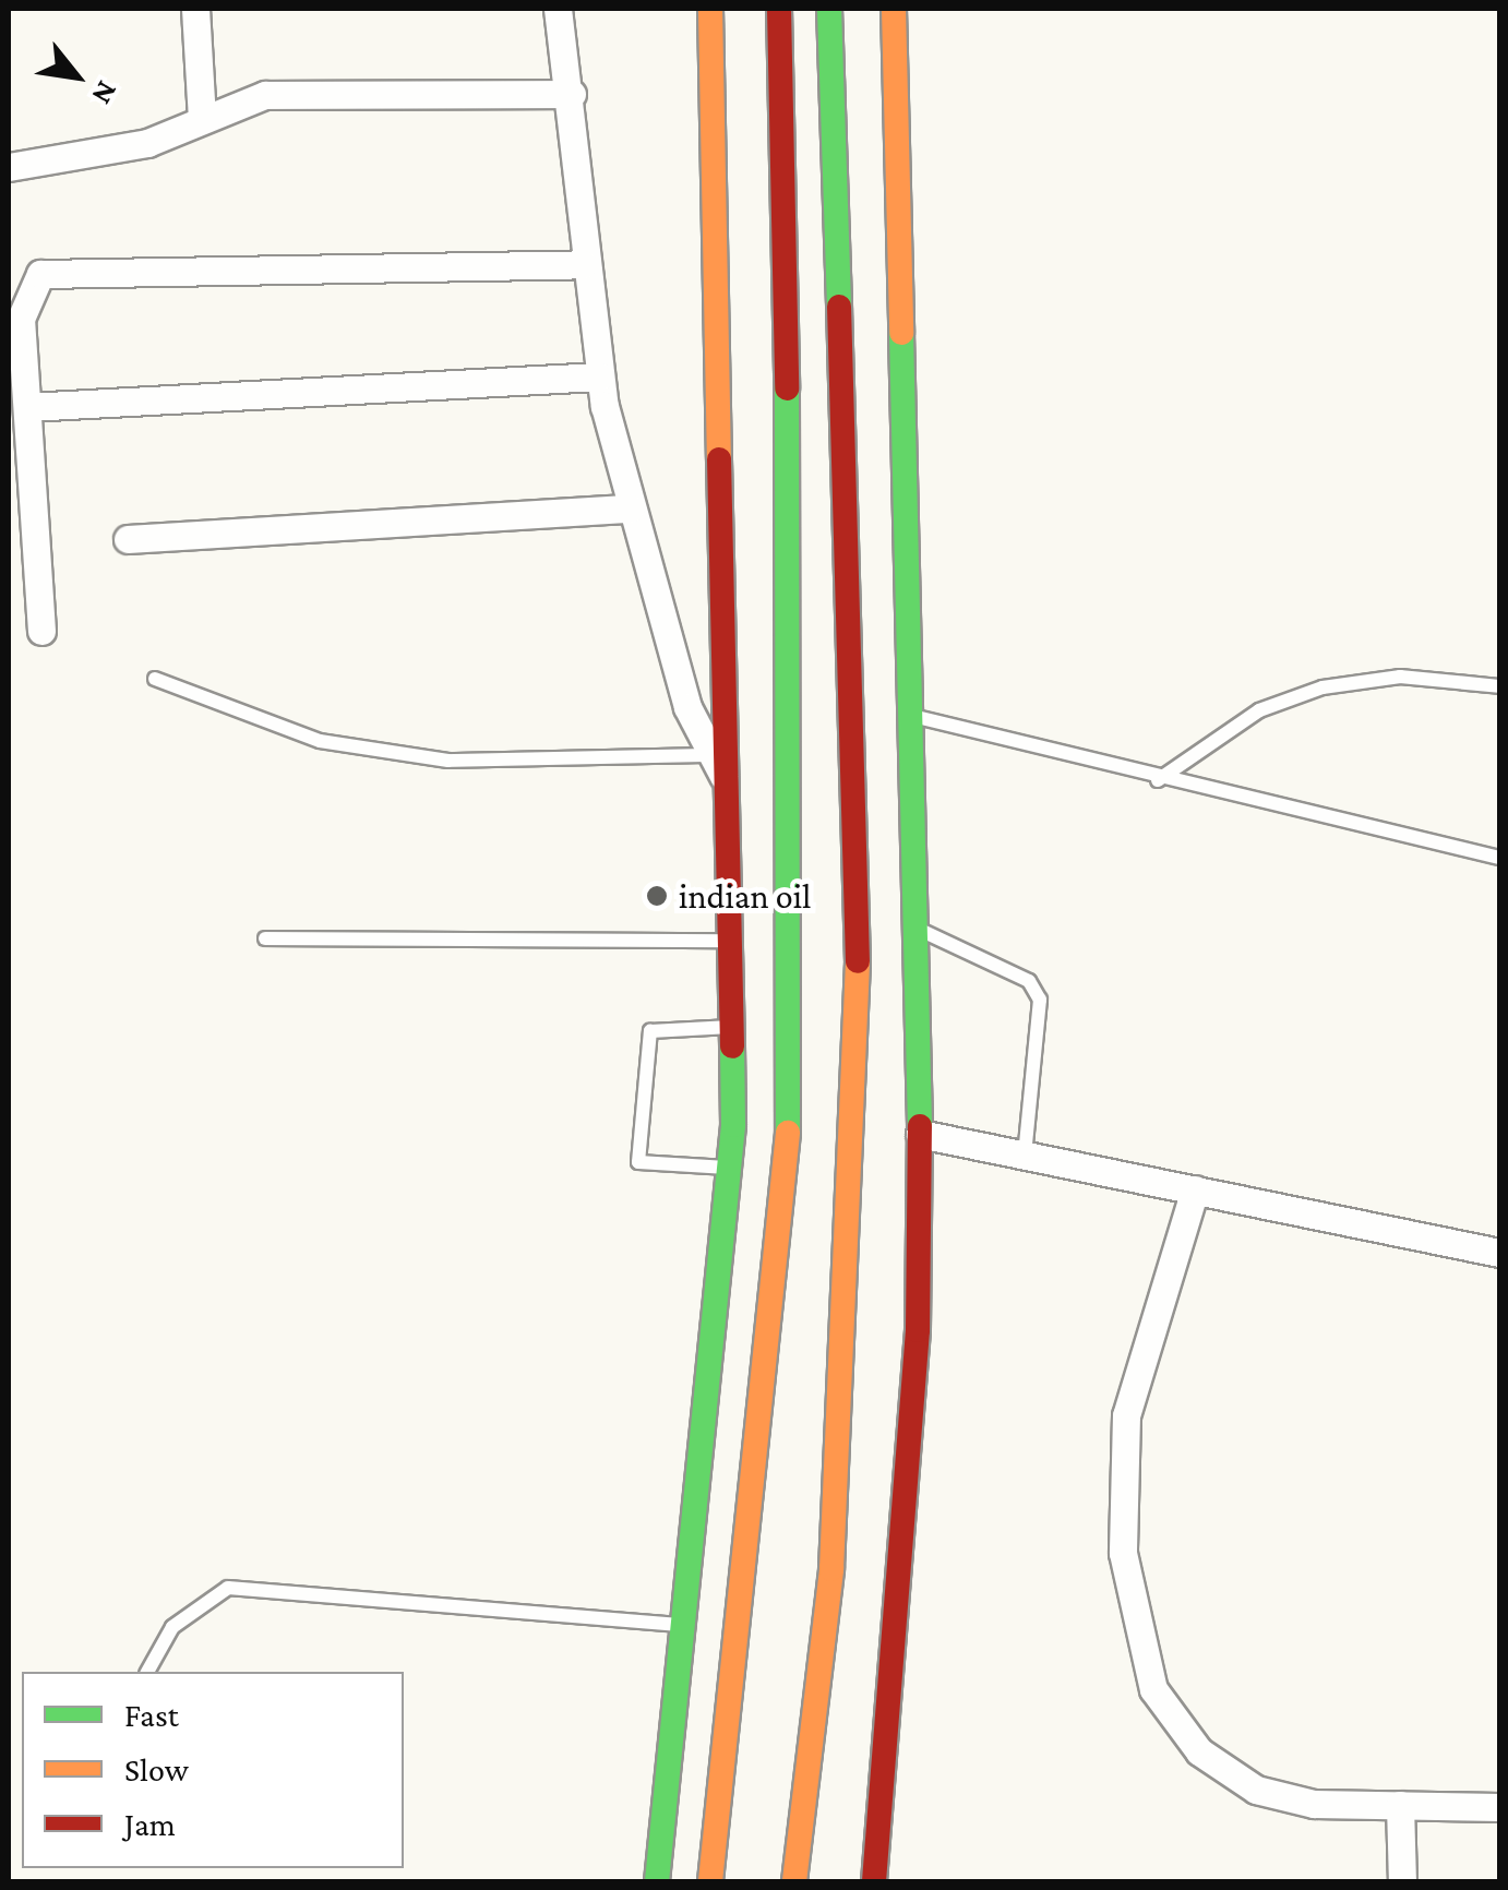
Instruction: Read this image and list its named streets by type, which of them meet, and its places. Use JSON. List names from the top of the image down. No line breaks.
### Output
{"places":["indian oil"],"legend":["Fast","Slow","Jam"],"north":"bottom right"}
